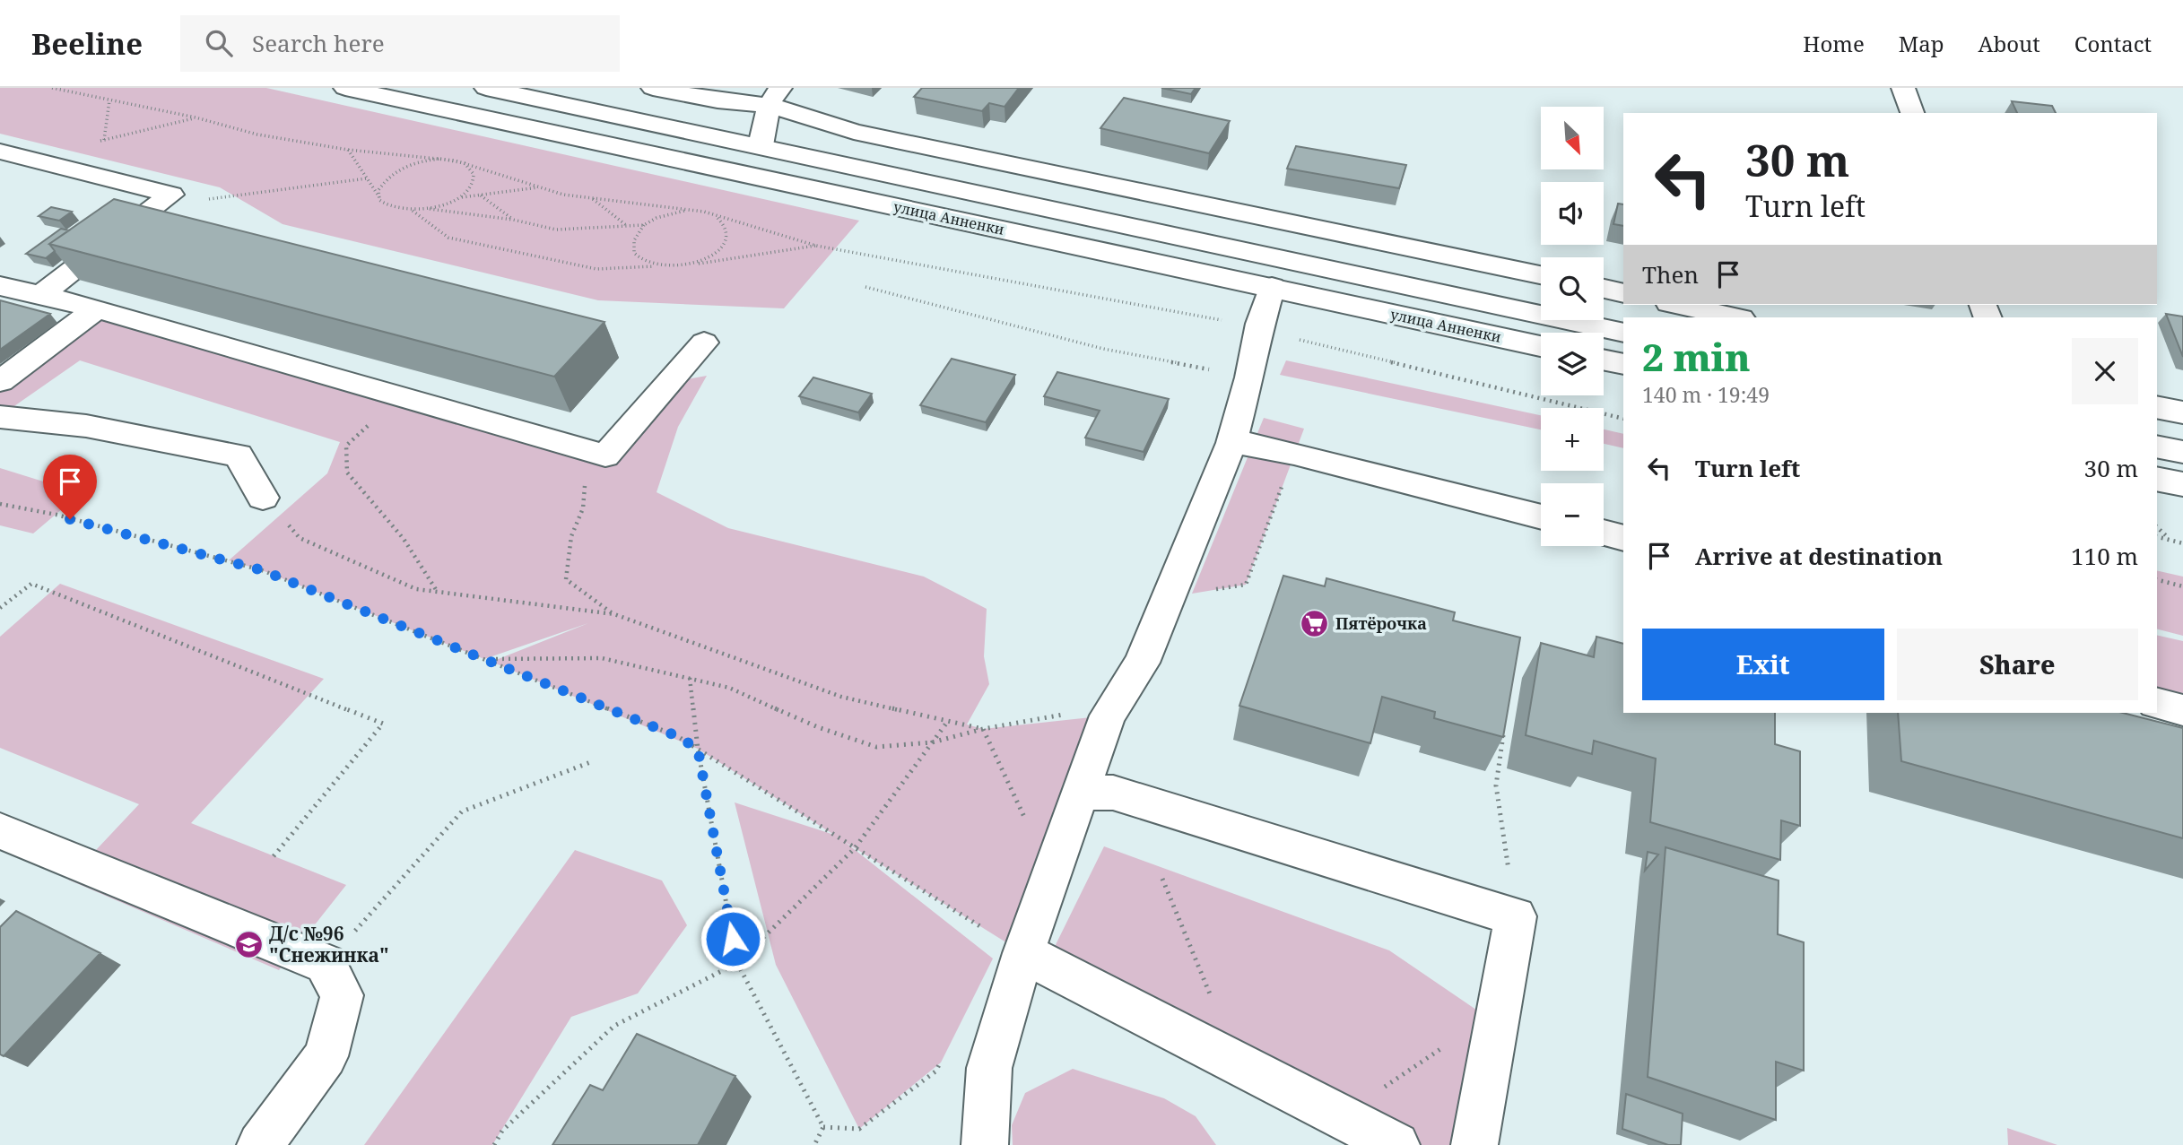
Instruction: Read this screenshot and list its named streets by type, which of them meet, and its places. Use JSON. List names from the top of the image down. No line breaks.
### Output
{"streets":{"main road":["улица Анненки"]},"places":{"supermarket":["Пятёрочка"],"school or university":["Д/с №96 \"Снежинка\""]},"north":"bottom right","page":{"header":"Beeline","search":"Search here","nav":["Home","Map","About","Contact"],"map_buttons":["+","−"],"turn":["30 m","Turn left"],"then":"Then","heading":["2 min","140 m · 19:49"],"list":[{"name":"Turn left","value":"30 m"},{"name":"Arrive at destination","value":"110 m"}],"buttons":["Exit","Share"]}}
